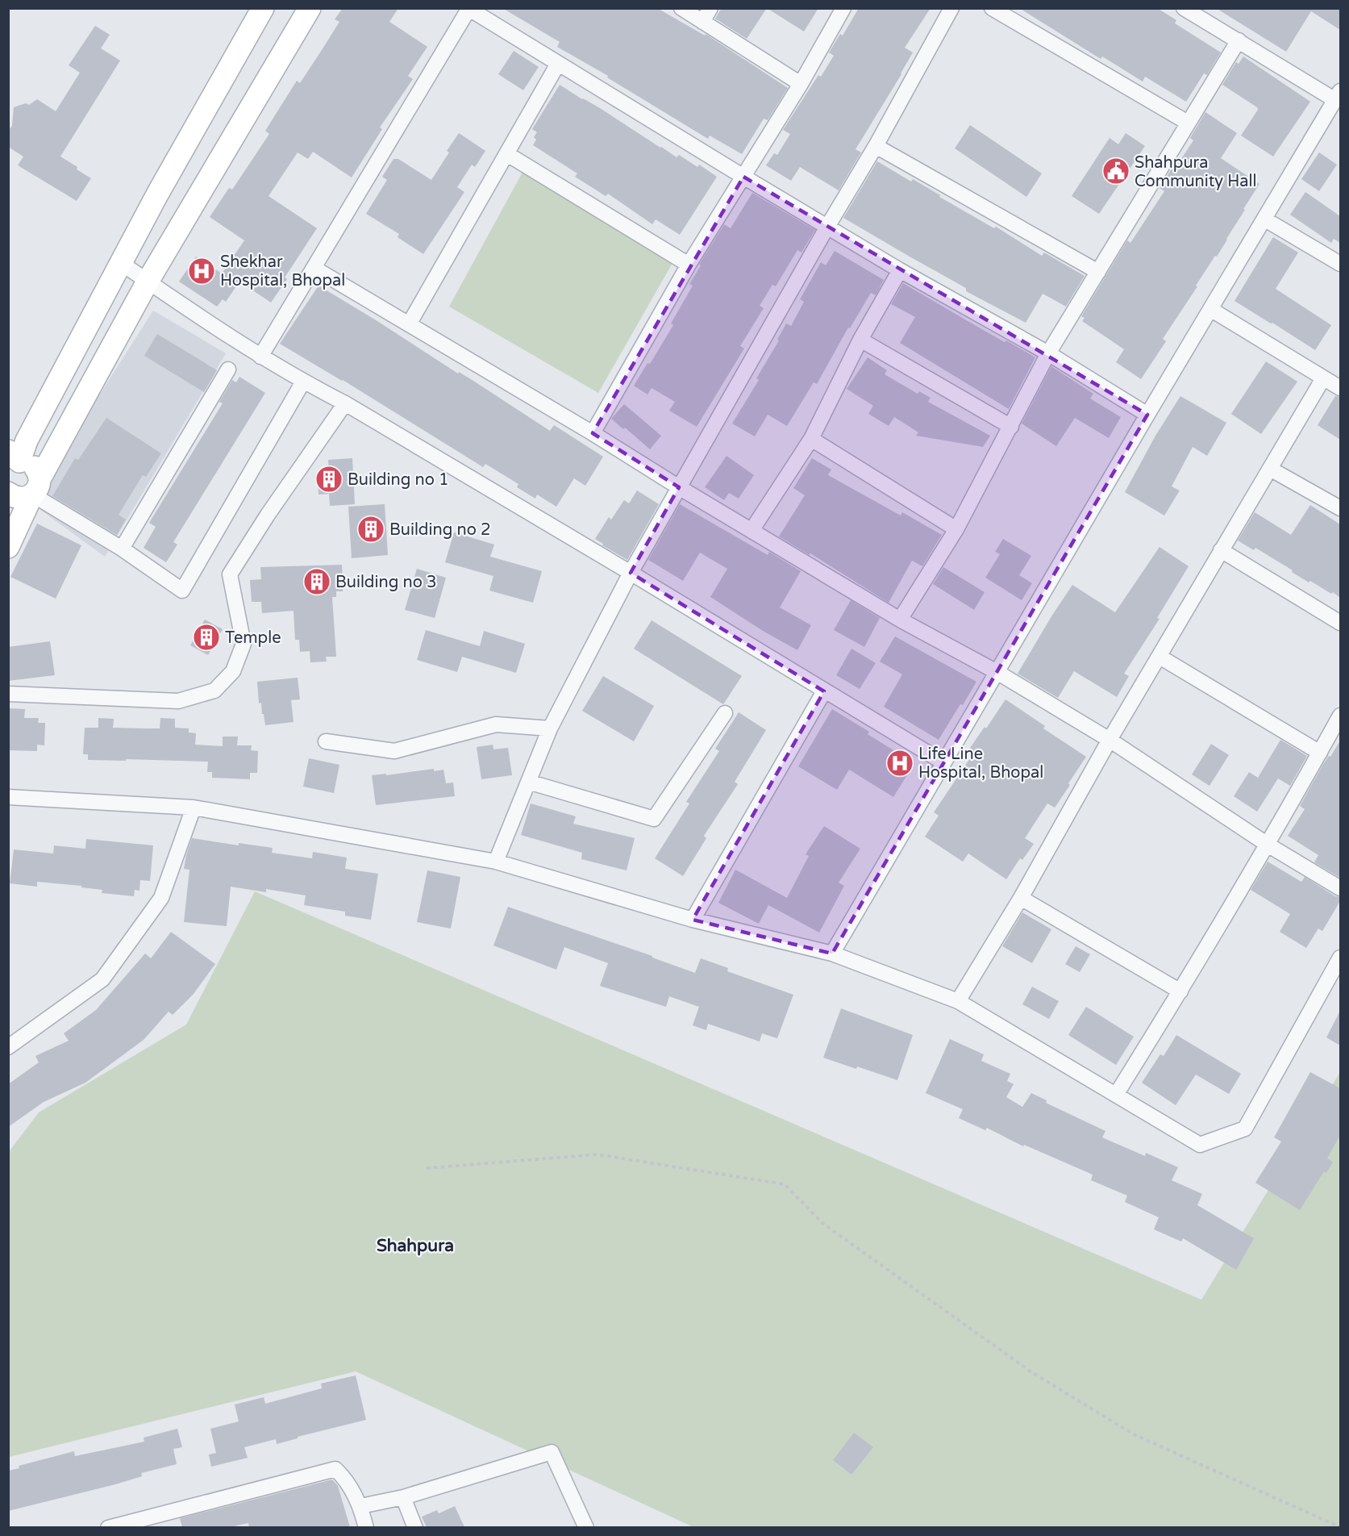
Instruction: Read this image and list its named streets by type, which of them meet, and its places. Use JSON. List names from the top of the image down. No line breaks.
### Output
{"districts":["Shahpura"],"places":{"public building":["Shahpura Community Hall"],"hospital":["Shekhar Hospital, Bhopal","Life Line Hospital, Bhopal"],"building":["Building no 1","Building no 2","Building no 3","Temple"]}}
